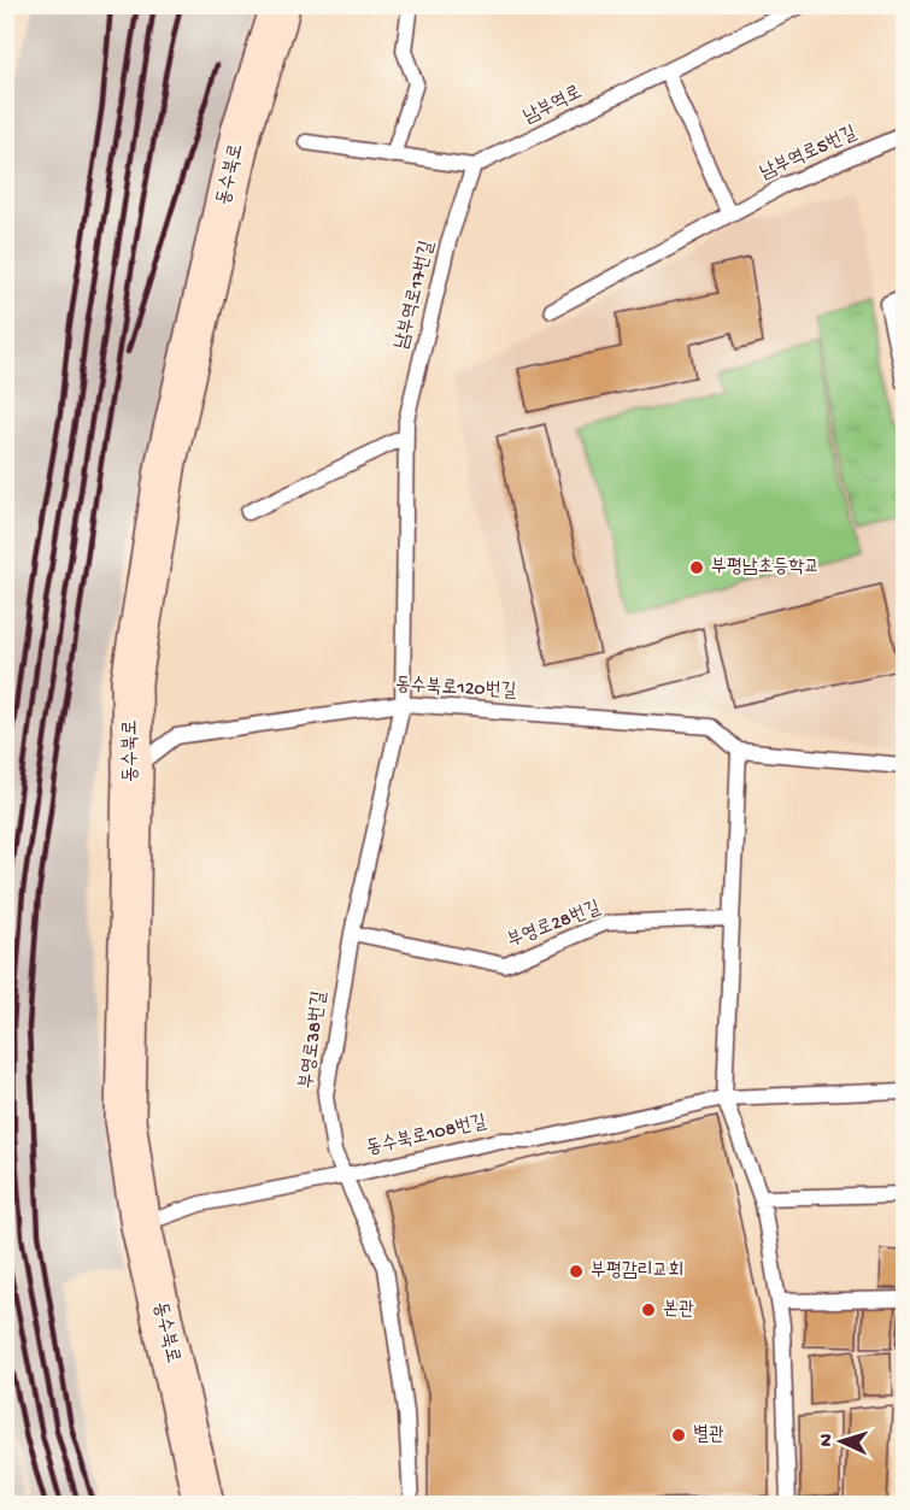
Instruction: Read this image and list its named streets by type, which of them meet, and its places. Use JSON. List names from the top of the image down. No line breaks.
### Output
{"streets":{"street":["동수북로"],"lane":["남부역로","남부역로5번길","남부역로17번길","동수북로120번길","부영로28번길","부영로38번길","동수북로108번길"]},"crossings":[["남부역로","남부역로17번길"],["동수북로","동수북로120번길"],["동수북로","동수북로108번길"],["남부역로17번길","동수북로120번길"],["남부역로17번길","부영로38번길"],["동수북로120번길","부영로38번길"],["부영로28번길","부영로38번길"],["부영로38번길","동수북로108번길"]],"places":["부평남초등학교","부평감리교회","본관","별관"],"north":"left"}
